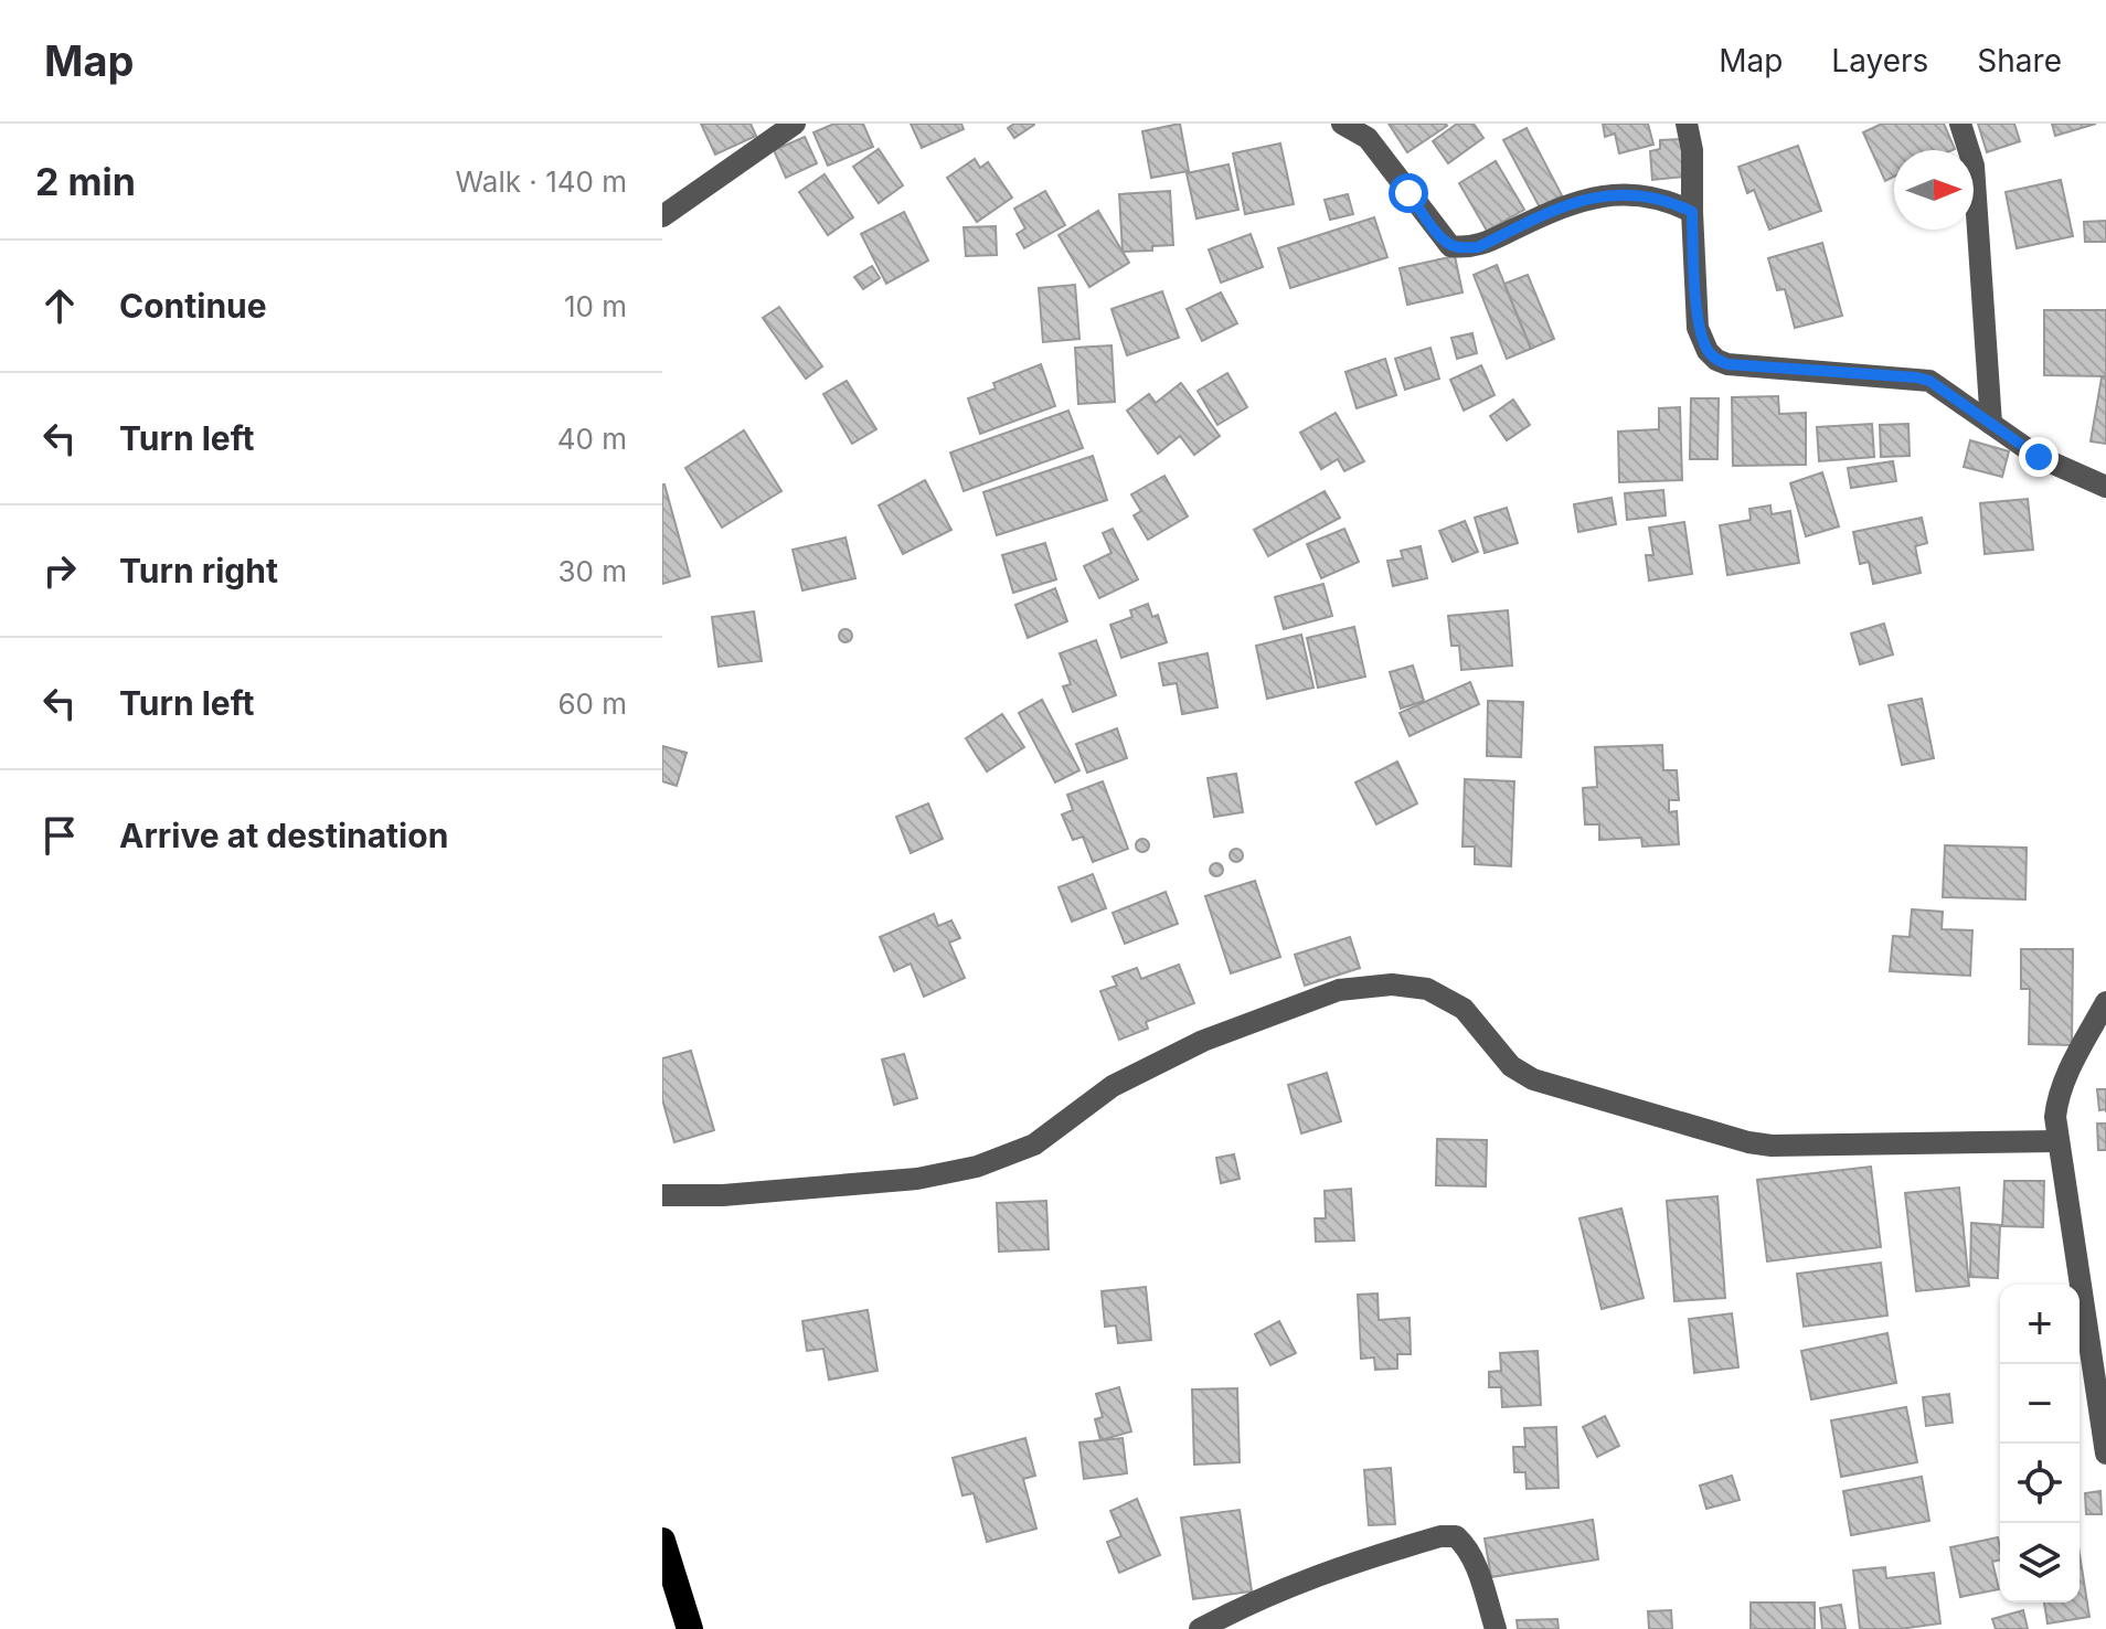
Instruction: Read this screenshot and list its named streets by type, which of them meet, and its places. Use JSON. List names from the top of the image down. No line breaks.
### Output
{"north":"right","page":{"header":"Map","nav":["Map","Layers","Share"],"heading":["2 min","Walk · 140 m"],"list":[["Continue","10 m"],["Turn left","40 m"],["Turn right","30 m"],["Turn left","60 m"],"Arrive at destination"],"map_buttons":["+","−"]}}
